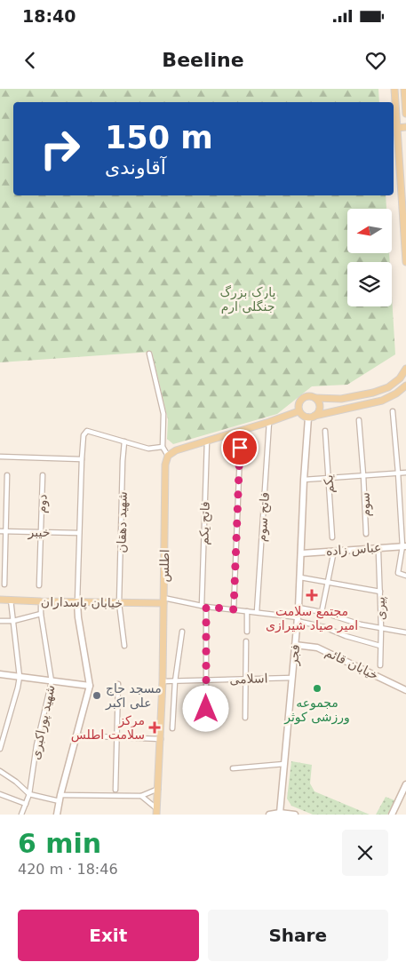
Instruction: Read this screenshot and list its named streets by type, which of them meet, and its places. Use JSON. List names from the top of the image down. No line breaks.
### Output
{"streets":{"main road":["عباس زاده","اطلس","خیابان پاسداران","فجر","خیابان قائم"],"street":["یکم","دوم","سوم","فاتح سوم","شهید دهقان","فاتح یکم","خیبر","پیری","اسلامی","شهید پوراکبری"]},"crossings":[["دوم","خیبر"],["شهید دهقان","خیابان پاسداران"],["عباس زاده","فجر"],["اطلس","خیابان پاسداران"],["اطلس","اسلامی"],["خیابان پاسداران","شهید پوراکبری"],["فجر","خیابان قائم"],["فجر","اسلامی"]],"parks":["پارک بزرگ جنگلی ارم"],"places":{"health":["مجتمع سلامت امیر صیاد شیرازی","مرکز سلامت اطلس"],"other":["مجموعه ورزشی کوثر","مسجد حاج علی اکبر"]},"north":"left","page":{"status":"18:40","header":"Beeline","turn":["150 m","آقاوندی"],"heading":["6 min","420 m · 18:46"],"buttons":["Exit","Share"]}}
